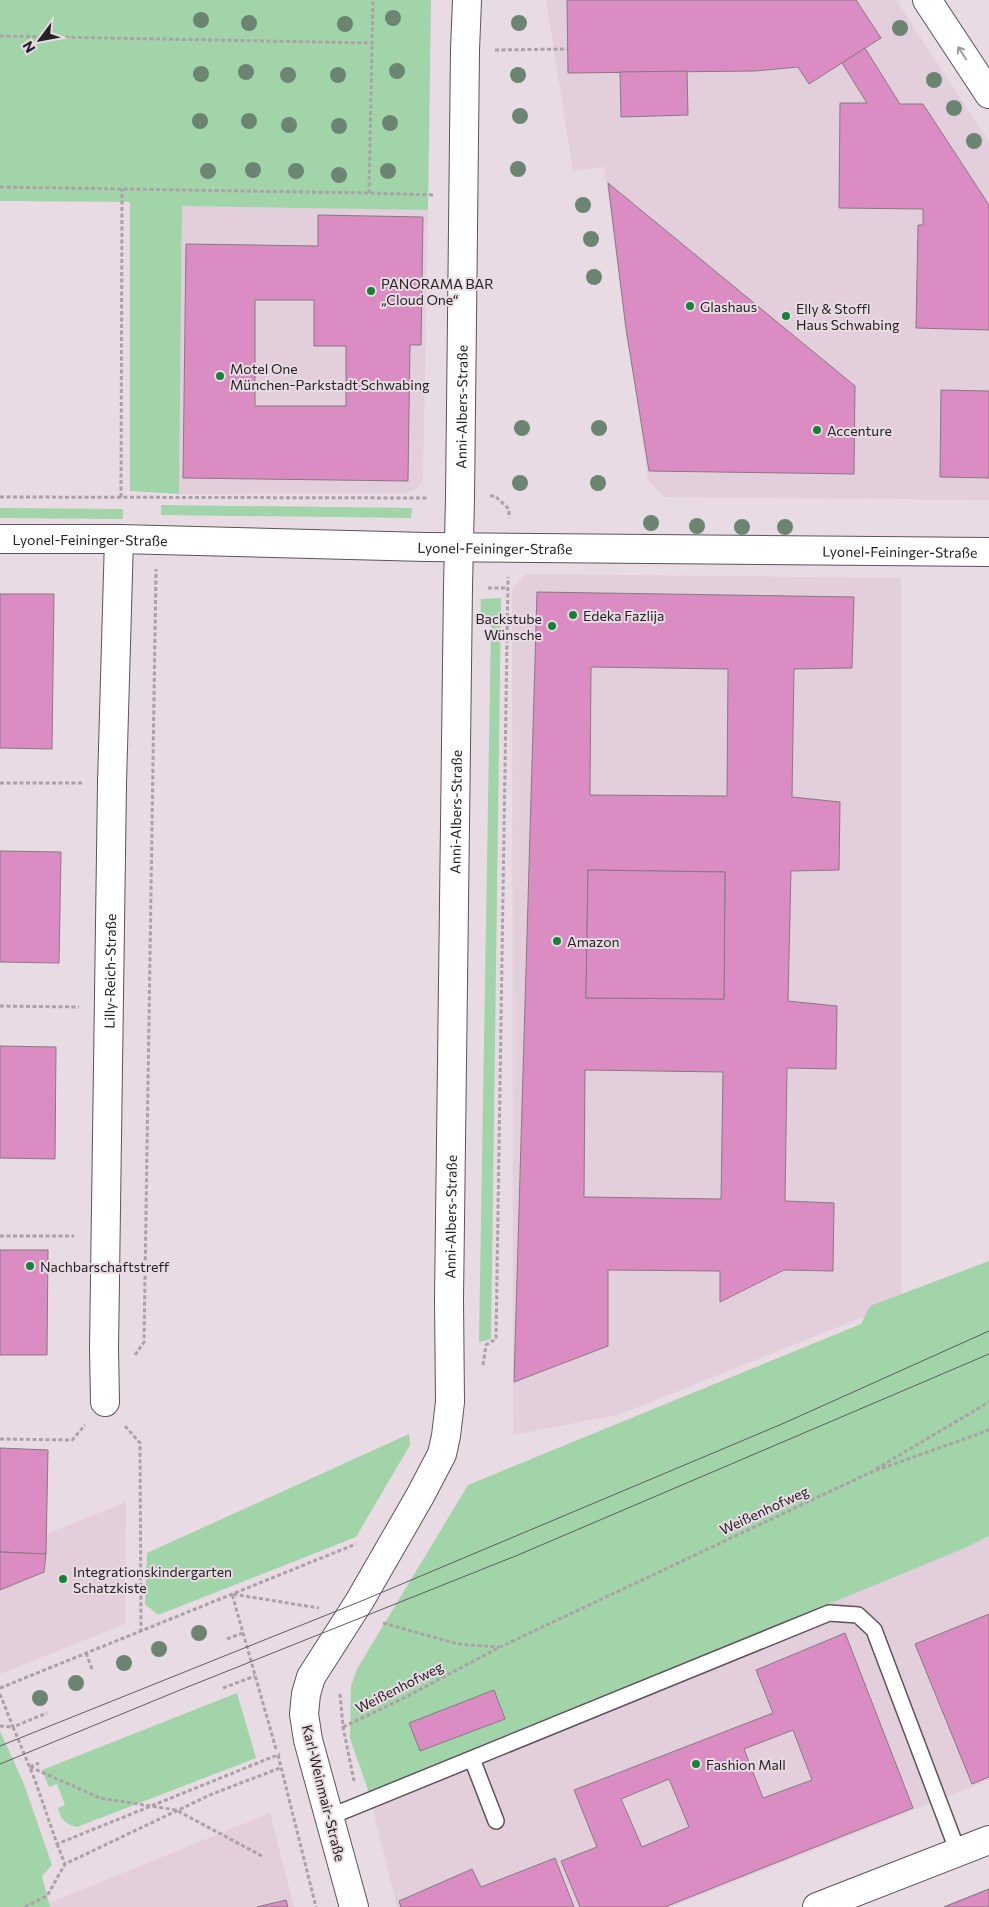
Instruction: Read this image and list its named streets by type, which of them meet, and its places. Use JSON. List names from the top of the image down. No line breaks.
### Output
{"streets":{"street":["Anni-Albers-Straße","Lyonel-Feininger-Straße","Lilly-Reich-Straße","Karl-Weinmair-Straße"],"path":["Weißenhofweg"]},"crossings":[["Anni-Albers-Straße","Lyonel-Feininger-Straße"],["Anni-Albers-Straße","Karl-Weinmair-Straße"],["Lyonel-Feininger-Straße","Lilly-Reich-Straße"],["Weißenhofweg","Karl-Weinmair-Straße"]],"places":["PANORAMA BAR „Cloud One“","Glashaus","Elly & Stoffl Haus Schwabing","Motel One München-Parkstadt Schwabing","Accenture","Edeka Fazlija","Backstube Wünsche","Amazon","Nachbarschaftstreff","Integrationskindergarten Schatzkiste","Fashion Mall"],"north":"bottom left"}
